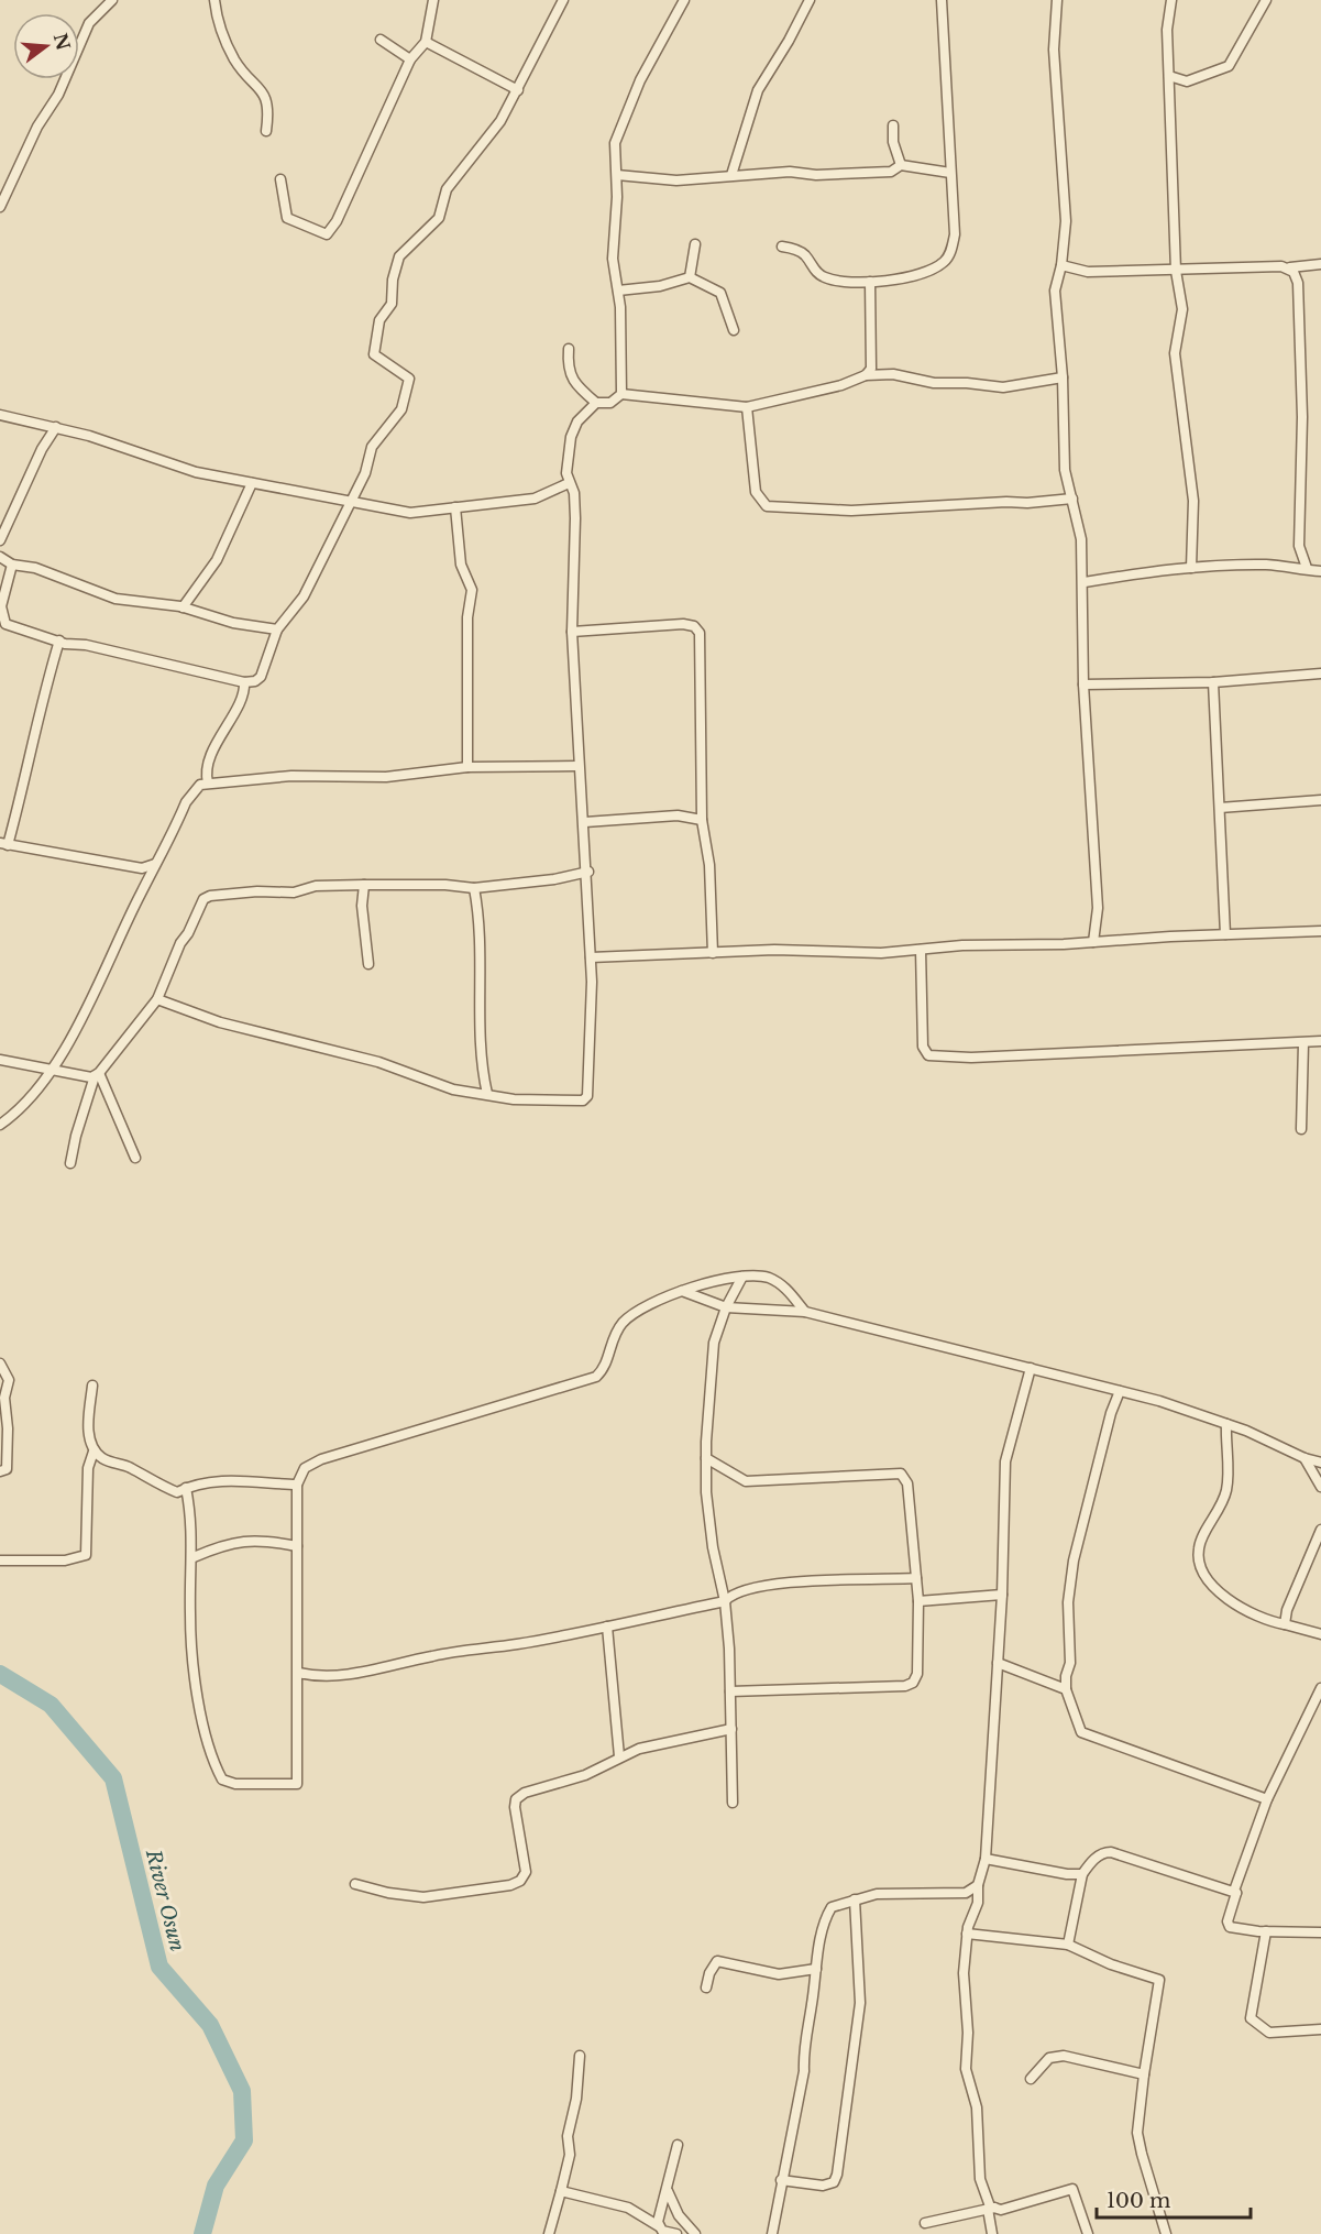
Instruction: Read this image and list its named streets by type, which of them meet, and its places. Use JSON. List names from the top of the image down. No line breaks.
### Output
{"water":["River Osun"],"scale_bar":"100 m","north":"right"}
